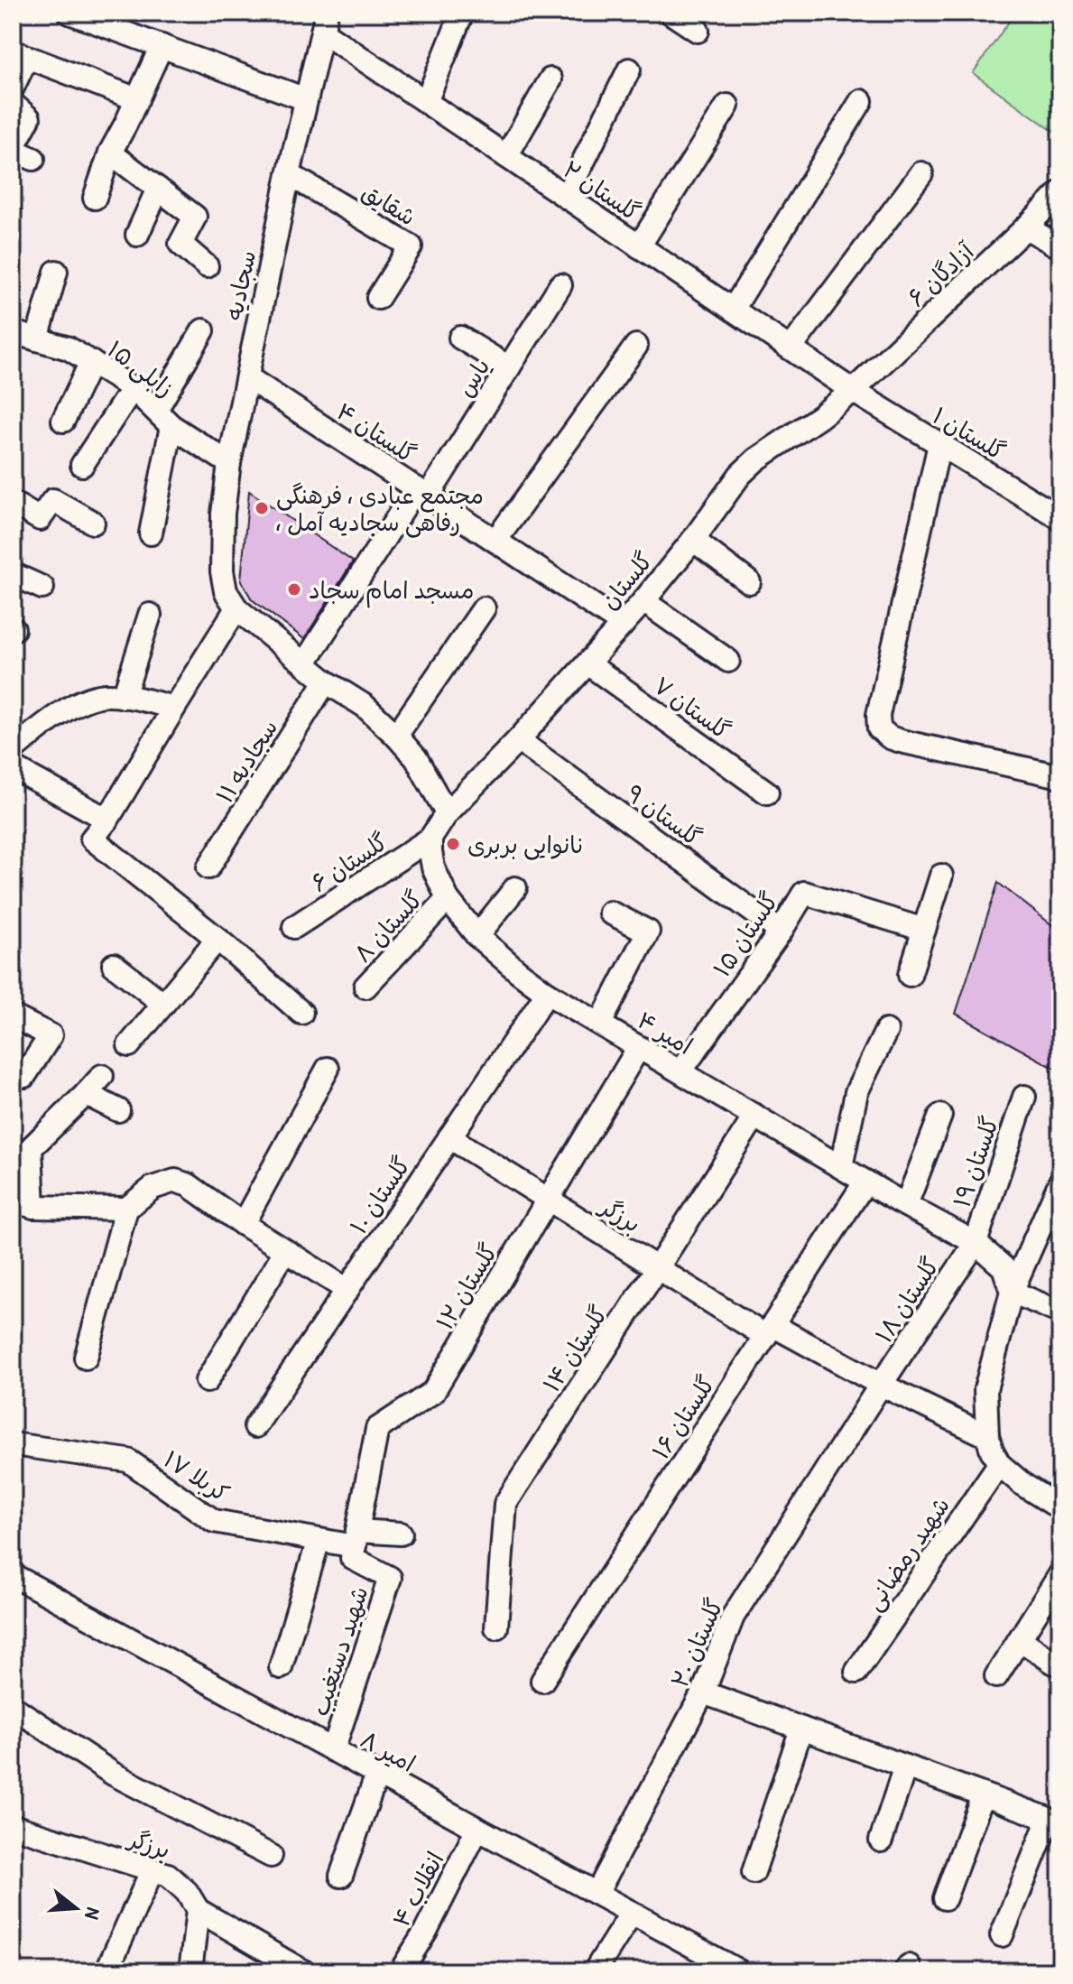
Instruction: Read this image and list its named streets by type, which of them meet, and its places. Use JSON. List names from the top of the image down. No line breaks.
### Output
{"streets":{"street":["گلستان ۲","شقایق","آزادگان ۶","سجادیه","زابلی ۱۵","یاس","گلستان ۴","گلستان ۱","گلستان","گلستان ۷","سجادیه ۱۱","گلستان ۹","گلستان ۶","گلستان ۸","گلستان ۱۵","امیر ۴","گلستان ۱۹","گلستان ۱۰","برزگر","گلستان ۱۲","گلستان ۱۸","گلستان ۱۴","گلستان ۱۶","کربلا ۱۷","شهید رمضانی","گلستان ۲۰","شهید دستغیب","امیر ۸","انقلاب ۴"]},"crossings":[["گلستان ۲","آزادگان ۶"],["گلستان ۲","سجادیه"],["گلستان ۲","گلستان ۱"],["گلستان ۲","گلستان"],["شقایق","سجادیه"],["آزادگان ۶","گلستان ۱"],["آزادگان ۶","گلستان"],["سجادیه","زابلی ۱۵"],["سجادیه","گلستان ۴"],["یاس","گلستان ۴"],["گلستان ۴","گلستان"],["گلستان ۱","گلستان"],["گلستان","گلستان ۷"],["گلستان","گلستان ۹"],["گلستان ۹","گلستان ۱۵"],["گلستان ۶","امیر ۴"],["گلستان ۸","امیر ۴"],["گلستان ۱۵","امیر ۴"],["امیر ۴","گلستان ۱۹"],["امیر ۴","گلستان ۱۰"],["امیر ۴","گلستان ۱۲"],["امیر ۴","گلستان ۱۸"],["امیر ۴","گلستان ۱۴"],["امیر ۴","گلستان ۱۶"],["گلستان ۱۹","گلستان ۱۸"],["گلستان ۱۰","برزگر"],["برزگر","گلستان ۱۲"],["برزگر","گلستان ۱۸"],["برزگر","گلستان ۱۴"],["برزگر","گلستان ۱۶"],["برزگر","گلستان ۲۰"],["گلستان ۱۲","کربلا ۱۷"],["گلستان ۱۲","شهید دستغیب"],["گلستان ۱۸","گلستان ۲۰"],["کربلا ۱۷","شهید دستغیب"],["گلستان ۲۰","امیر ۸"],["شهید دستغیب","امیر ۸"],["امیر ۸","انقلاب ۴"]],"places":["مجتمع عبادی ، فرهنگی ، رفاهی سجادیه آمل","مسجد امام سجاد","نانوایی بربری"],"north":"right"}
